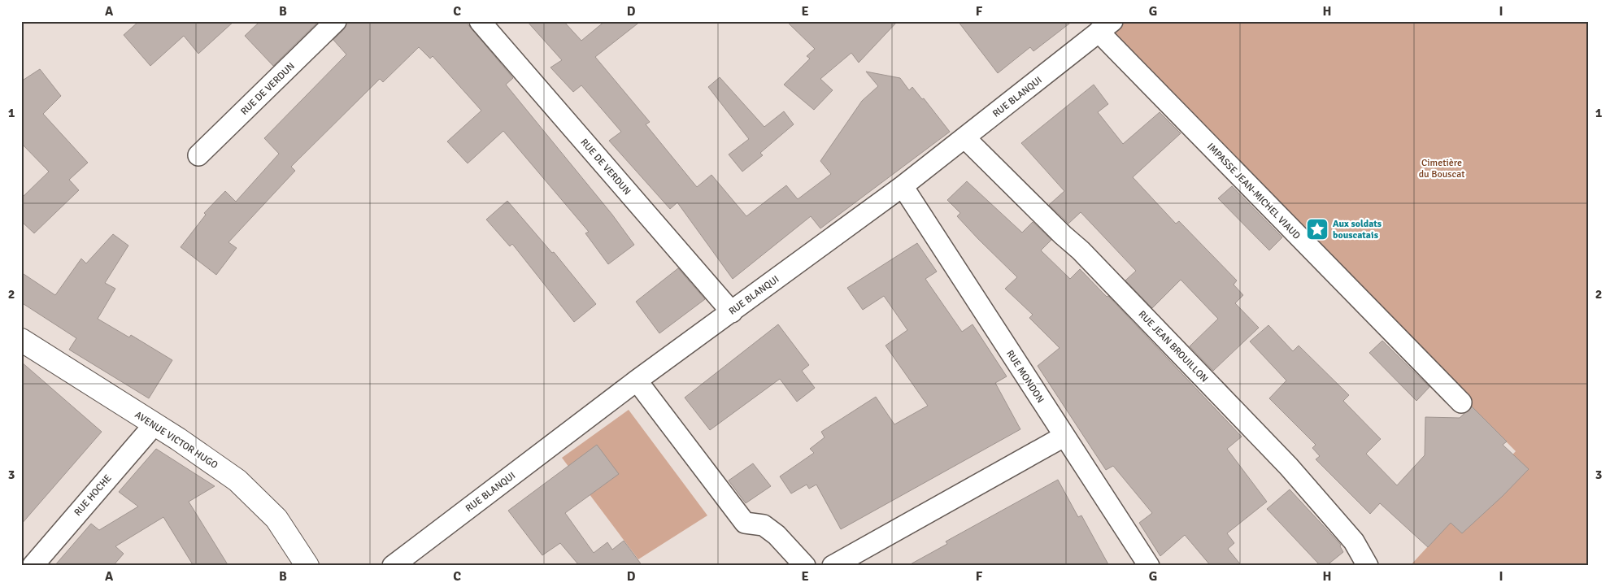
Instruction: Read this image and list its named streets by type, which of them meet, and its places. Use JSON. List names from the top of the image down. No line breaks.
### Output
{"streets":{"street":["RUE DE VERDUN","RUE BLANQUI","IMPASSE JEAN-MICHEL VIAUD","RUE JEAN BROUILLON","RUE MONDON","AVENUE VICTOR HUGO","RUE HOCHE"]},"crossings":[["RUE DE VERDUN","RUE BLANQUI"],["RUE BLANQUI","IMPASSE JEAN-MICHEL VIAUD"],["RUE BLANQUI","RUE JEAN BROUILLON"],["RUE BLANQUI","RUE MONDON"],["AVENUE VICTOR HUGO","RUE HOCHE"]],"parks":["Cimetière du Bouscat"],"places":{"place":["Aux soldats bouscatais"]},"grid":{"columns":["A","B","C","D","E","F","G","H","I"],"rows":["1","2","3"]}}
